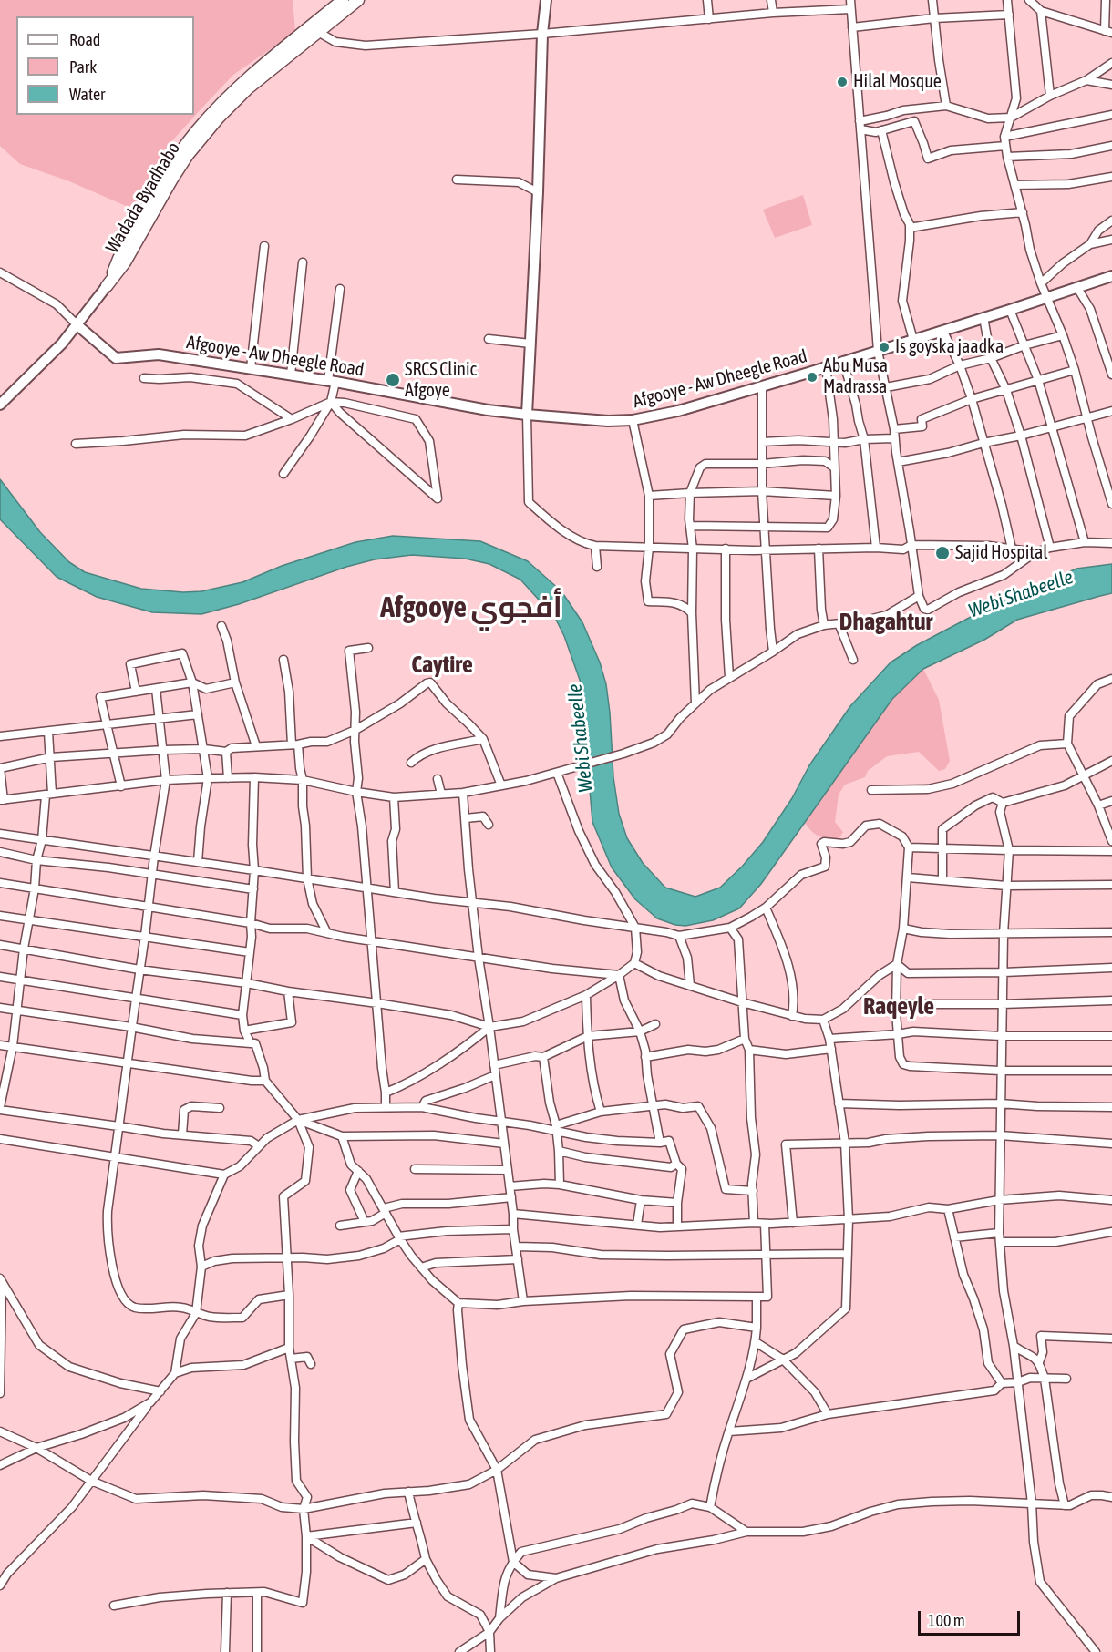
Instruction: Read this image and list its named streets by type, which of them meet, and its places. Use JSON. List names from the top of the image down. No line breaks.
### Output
{"streets":{"highway":["Wadada Byadhabo"],"main road":["Afgooye - Aw Dheegle Road"]},"crossings":[["Wadada Byadhabo","Afgooye - Aw Dheegle Road"]],"districts":["Afgooye أفجوي","Dhagahtur","Caytire","Raqeyle"],"water":["Webi Shabeelle"],"places":["Hilal Mosque","Is goyska jaadka","Abu Musa Madrassa","SRCS Clinic Afgoye","Sajid Hospital"],"legend":["Road","Park","Water"],"scale_bar":"100 m"}
